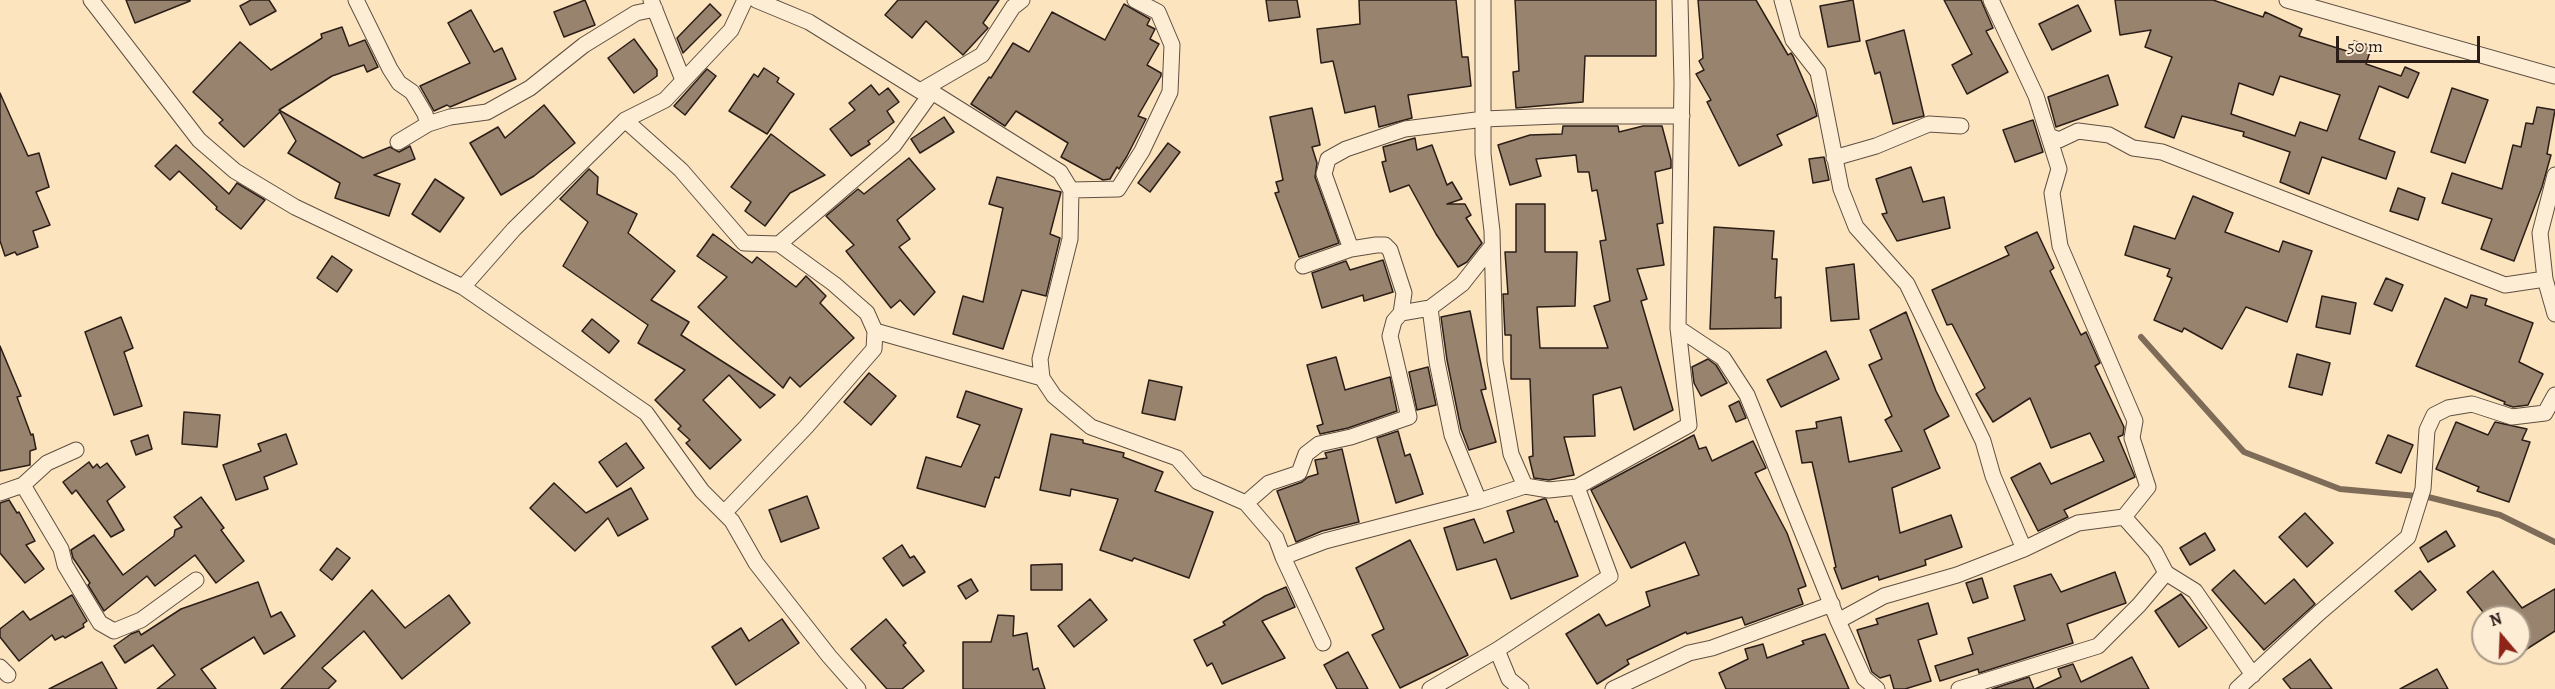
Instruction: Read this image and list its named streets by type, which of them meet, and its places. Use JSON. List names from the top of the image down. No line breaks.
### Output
{"scale_bar":"50 m","north":"top"}
